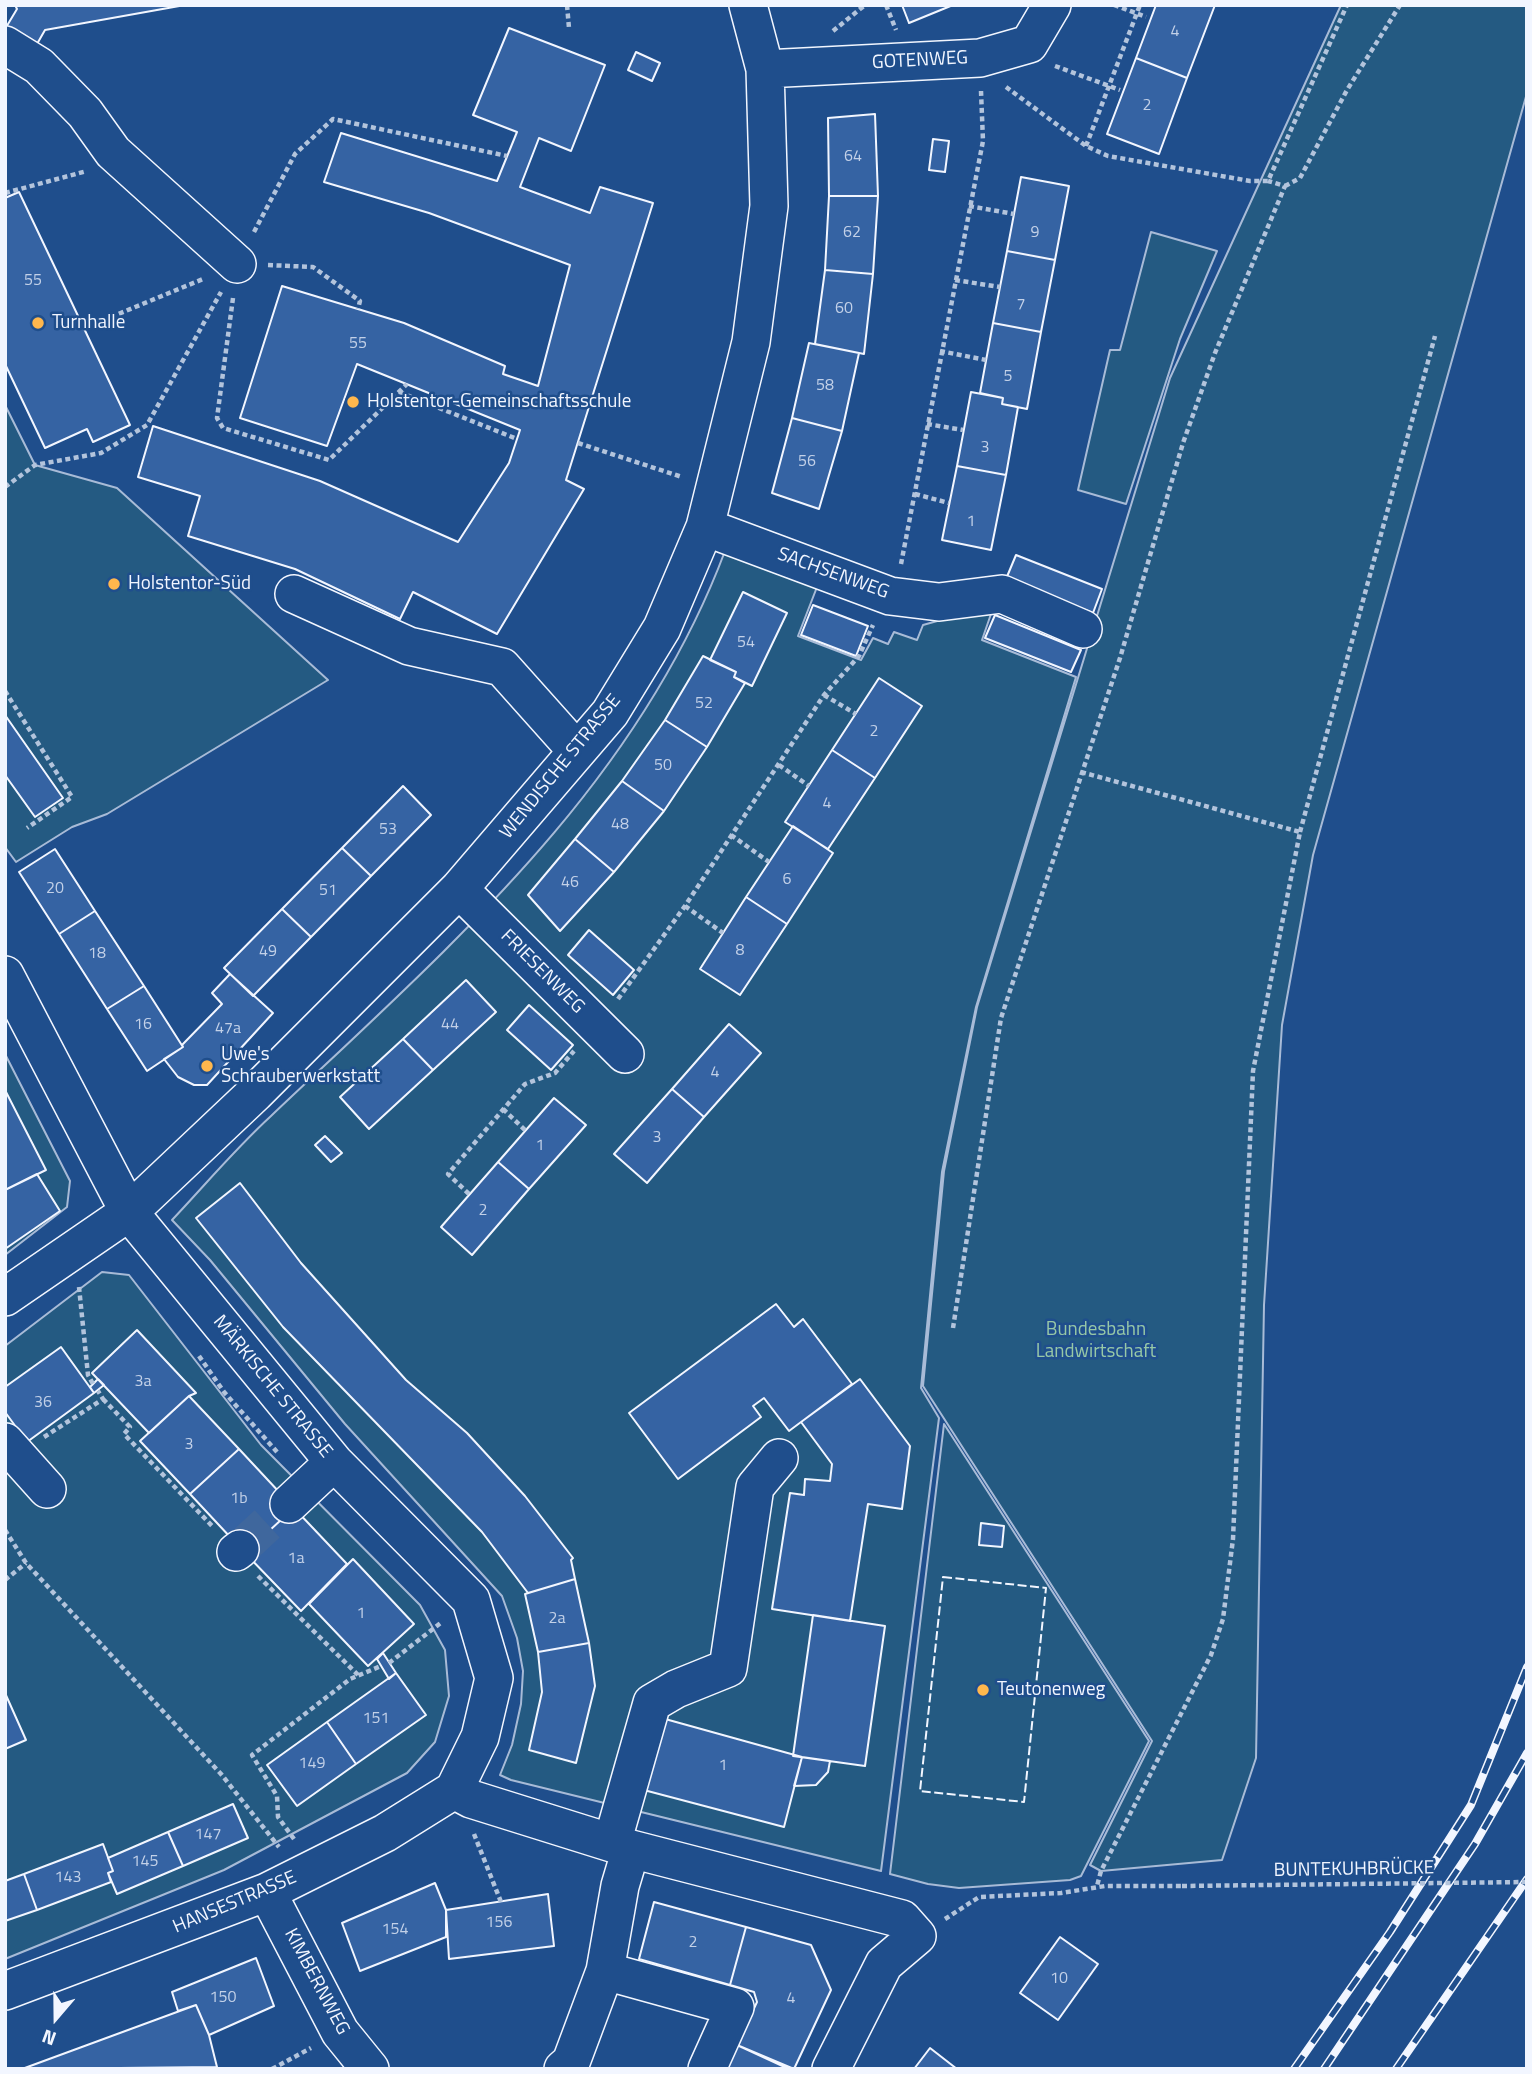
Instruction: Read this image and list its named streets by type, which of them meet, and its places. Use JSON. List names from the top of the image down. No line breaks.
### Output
{"streets":{"street":["GOTENWEG","SACHSENWEG","WENDISCHE STRASSE","FRIESENWEG","MÄRKISCHE STRASSE","HANSESTRASSE","KIMBERNWEG"],"path":["BUNTEKUHBRÜCKE"]},"crossings":[["GOTENWEG","WENDISCHE STRASSE"],["SACHSENWEG","WENDISCHE STRASSE"],["WENDISCHE STRASSE","FRIESENWEG"],["WENDISCHE STRASSE","MÄRKISCHE STRASSE"],["MÄRKISCHE STRASSE","HANSESTRASSE"],["HANSESTRASSE","KIMBERNWEG"]],"parks":["Bundesbahn Landwirtschaft"],"places":["Turnhalle","Holstentor-Gemeinschaftsschule","Holstentor-Süd","Uwe's Schrauberwerkstatt","Teutonenweg"],"house_numbers":["4","2","64","62","9","55","7","60","55","5","58","3","56","1","54","52","2","50","4","48","53","6","46","20","51","8","49","18","16","44","47a","4","3","1","2","3a","36","3","1b","1a","1","2a","151","149","1","147","145","143","156","154","2","10","150","4"],"north":"bottom"}
